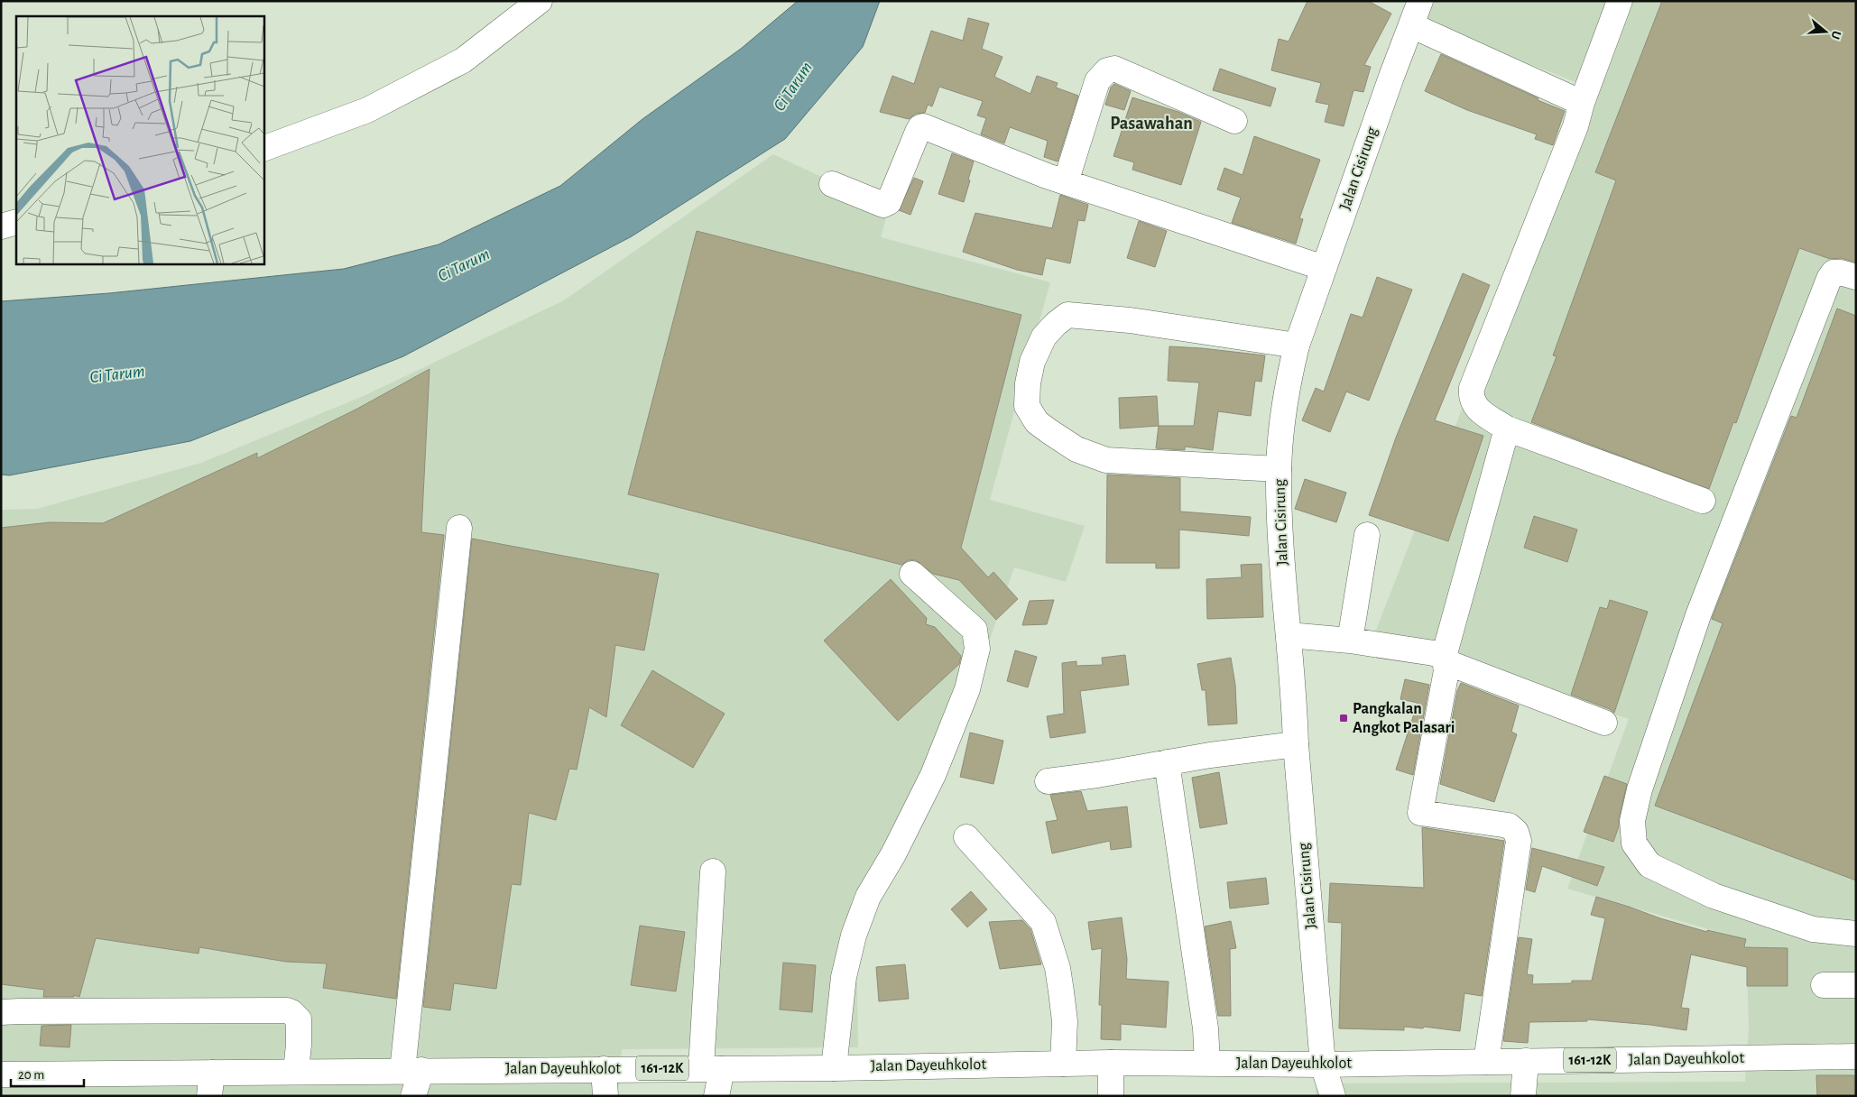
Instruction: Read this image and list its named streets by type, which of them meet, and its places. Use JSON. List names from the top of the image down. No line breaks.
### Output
{"streets":{"street":["Jalan Cisirung","Jalan Dayeuhkolot","161-12K"]},"crossings":[["Jalan Cisirung","Jalan Dayeuhkolot"]],"districts":["Pasawahan"],"water":["Ci Tarum"],"places":{"transit":["Pangkalan Angkot Palasari"]},"scale_bar":"20 m","north":"right"}
